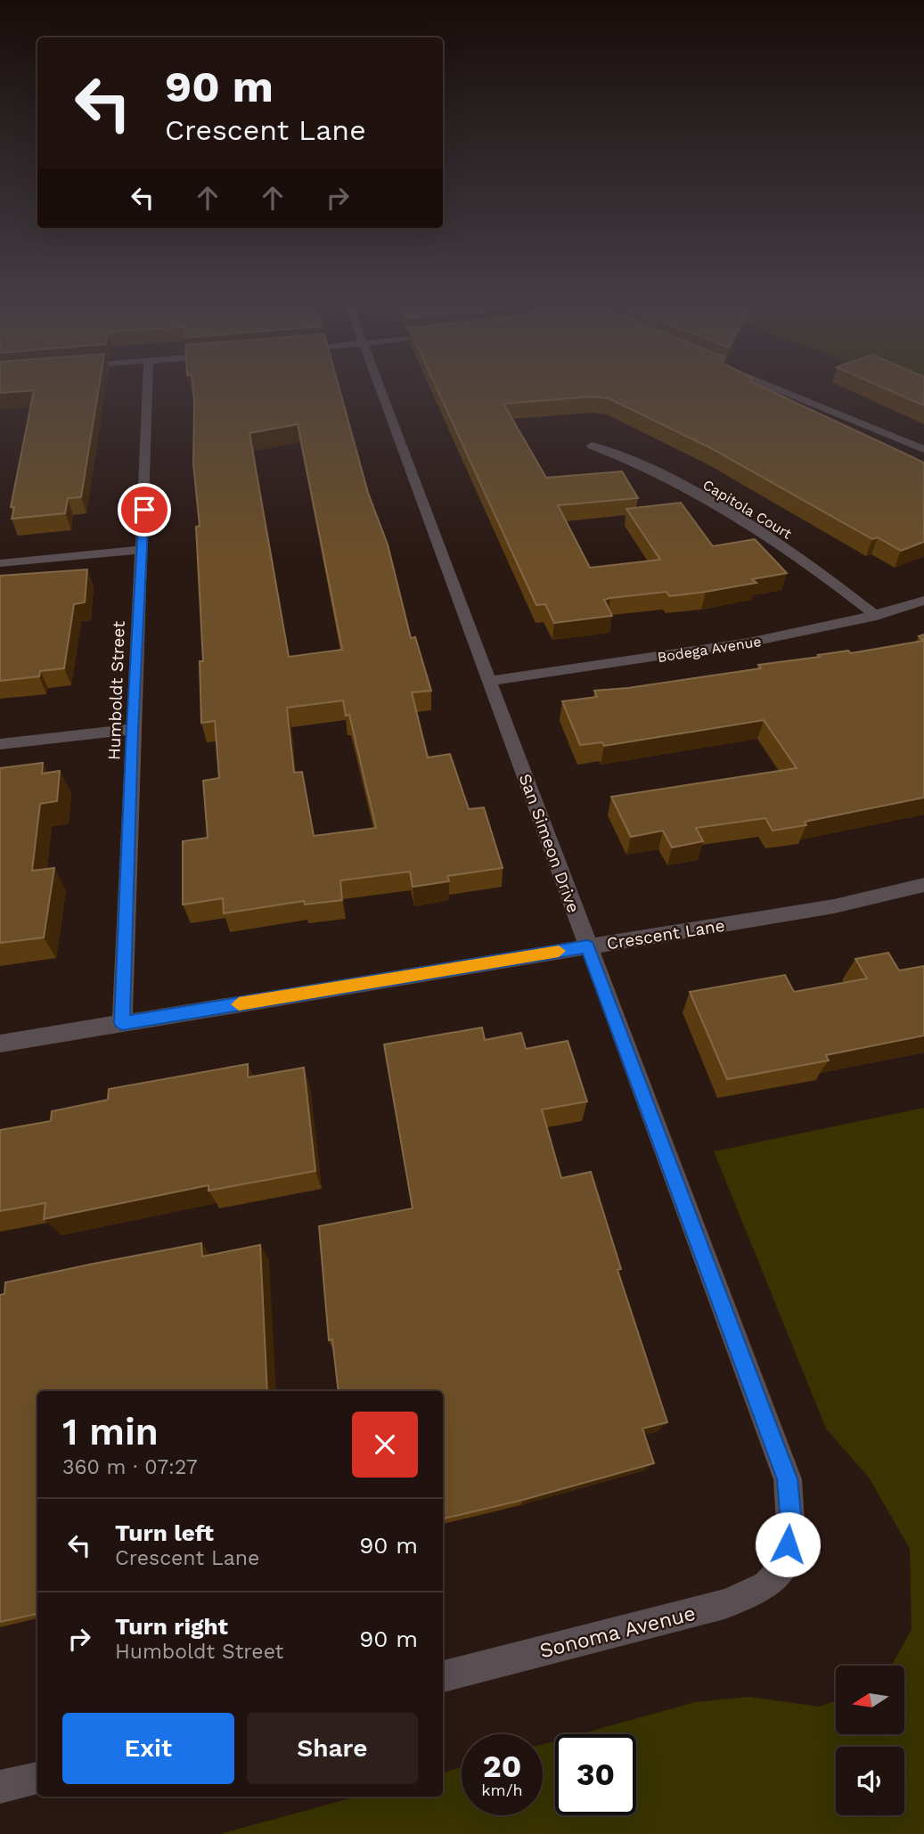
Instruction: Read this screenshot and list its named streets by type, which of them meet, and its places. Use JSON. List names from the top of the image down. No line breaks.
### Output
{"streets":{"street":["Capitola Court","Bodega Avenue","Humboldt Street","San Simeon Drive","Crescent Lane","Sonoma Avenue"]},"crossings":[["Capitola Court","Bodega Avenue"],["Bodega Avenue","San Simeon Drive"],["Humboldt Street","Crescent Lane"],["San Simeon Drive","Crescent Lane"],["San Simeon Drive","Sonoma Avenue"]],"north":"left","page":{"turn":["90 m","Crescent Lane"],"heading":["1 min","360 m · 07:27"],"list":[{"name":"Turn left","note":"Crescent Lane","value":"90 m"},{"name":"Turn right","note":"Humboldt Street","value":"90 m"}],"buttons":["Exit","Share"],"speed":"20 km/h","limit":"30"}}
